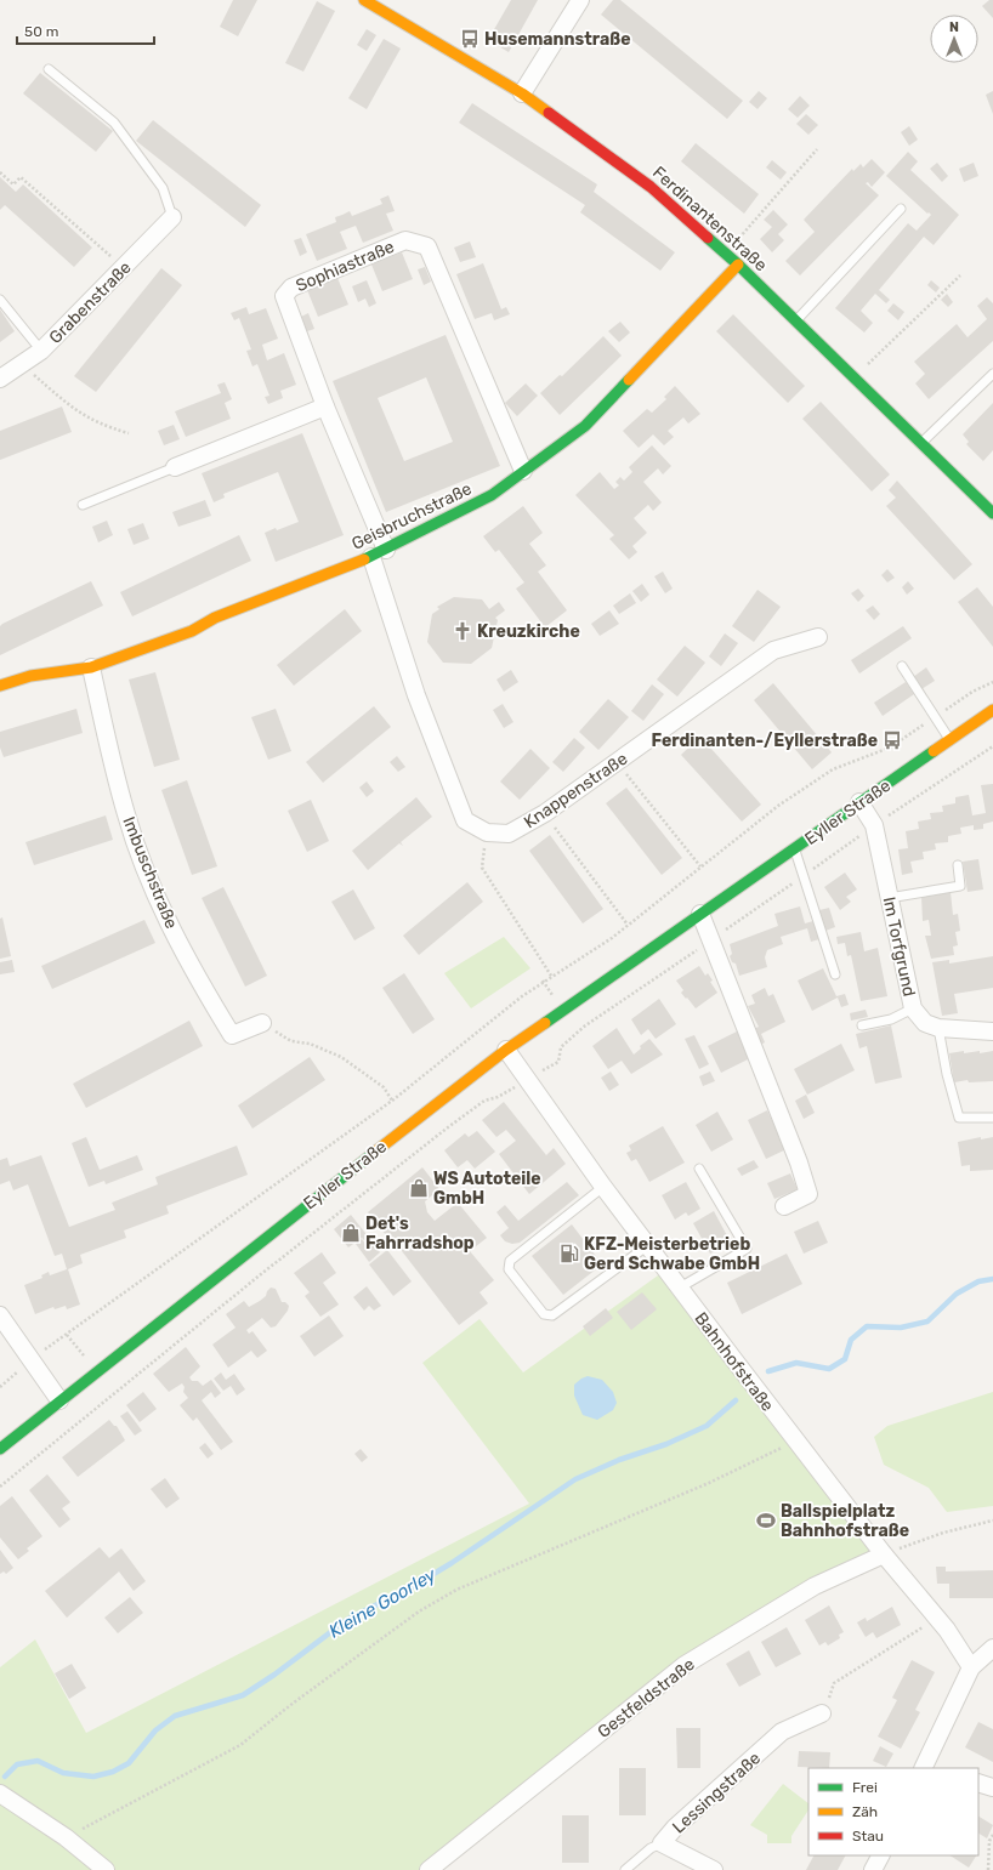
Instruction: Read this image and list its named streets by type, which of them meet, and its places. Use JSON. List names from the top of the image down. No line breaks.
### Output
{"streets":{"street":["Ferdinantenstraße","Sophiastraße","Grabenstraße","Geisbruchstraße","Knappenstraße","Eyller Straße","Imbuschstraße","Im Torfgrund","Bahnhofstraße","Gestfeldstraße","Lessingstraße"]},"crossings":[["Ferdinantenstraße","Geisbruchstraße"],["Sophiastraße","Geisbruchstraße"],["Sophiastraße","Knappenstraße"],["Geisbruchstraße","Knappenstraße"],["Geisbruchstraße","Imbuschstraße"],["Eyller Straße","Im Torfgrund"],["Eyller Straße","Bahnhofstraße"],["Bahnhofstraße","Gestfeldstraße"]],"water":["Kleine Goorley"],"places":{"bus stop":["Husemannstraße","Ferdinanten-/Eyllerstraße"],"church":["Kreuzkirche"],"shop":["WS Autoteile GmbH","Det's Fahrradshop"],"fuel station":["KFZ-Meisterbetrieb Gerd Schwabe GmbH"],"sports":["Ballspielplatz Bahnhofstraße"]},"legend":["Frei","Zäh","Stau"],"scale_bar":"50 m","north":"top"}
